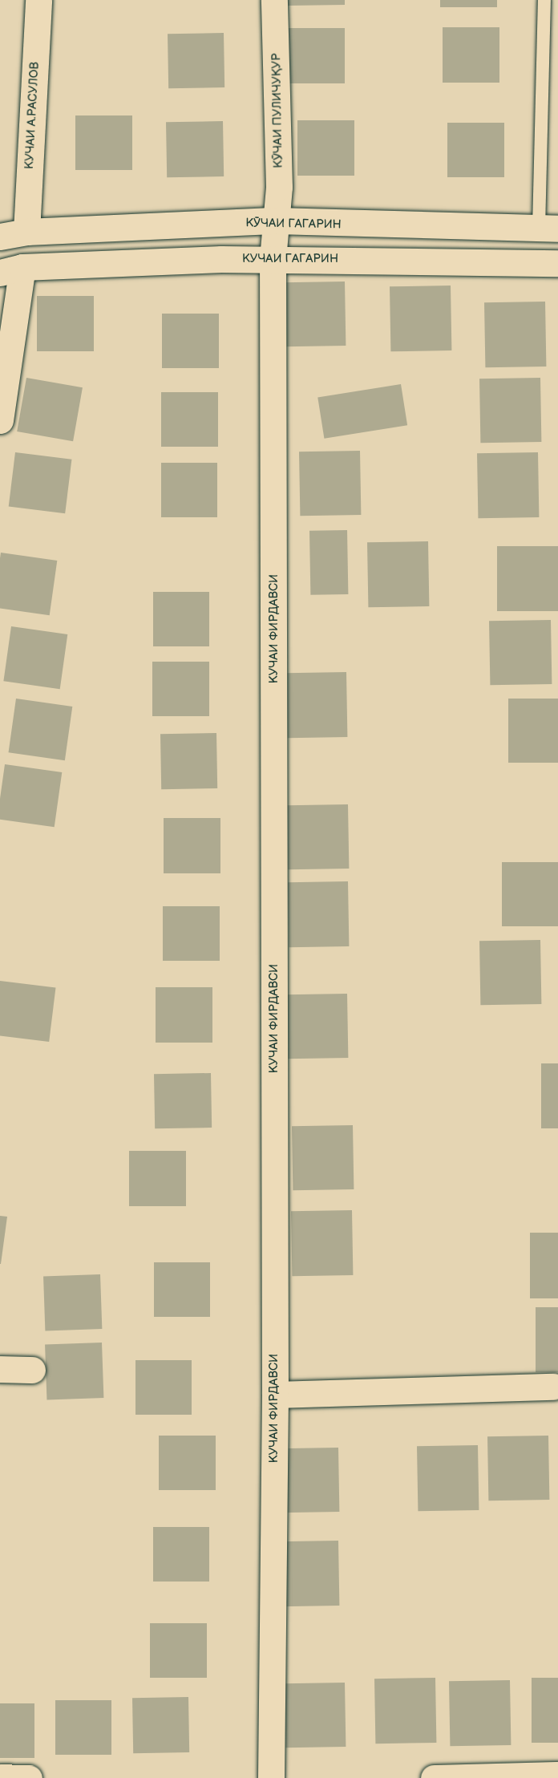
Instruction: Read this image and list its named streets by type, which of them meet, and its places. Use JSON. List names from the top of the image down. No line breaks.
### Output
{"streets":{"main road":["КӮЧАИ ПУЛИЧУҚУР","КУЧАИ А.РАСУЛОВ","КӮЧАИ ГАГАРИН","КУЧАИ ГАГАРИН","КУЧАИ ФИРДАВСИ"]},"crossings":[["КӮЧАИ ПУЛИЧУҚУР","КӮЧАИ ГАГАРИН"],["КӮЧАИ ПУЛИЧУҚУР","КУЧАИ ГАГАРИН"],["КӮЧАИ ПУЛИЧУҚУР","КУЧАИ ФИРДАВСИ"],["КУЧАИ А.РАСУЛОВ","КӮЧАИ ГАГАРИН"],["КУЧАИ ГАГАРИН","КУЧАИ ФИРДАВСИ"]]}
